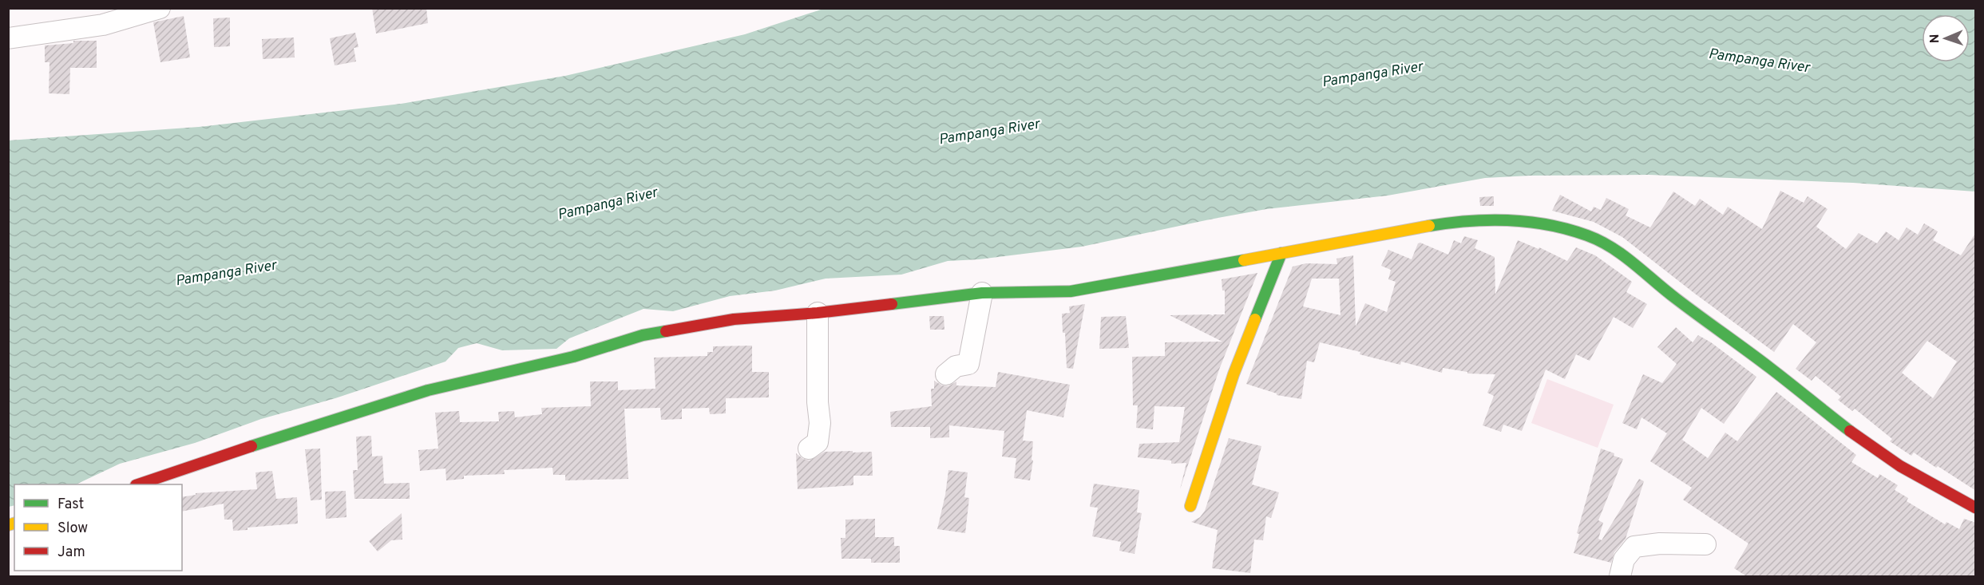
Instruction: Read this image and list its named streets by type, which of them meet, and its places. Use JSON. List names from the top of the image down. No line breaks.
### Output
{"water":["Pampanga River"],"legend":["Fast","Slow","Jam"],"north":"left"}
